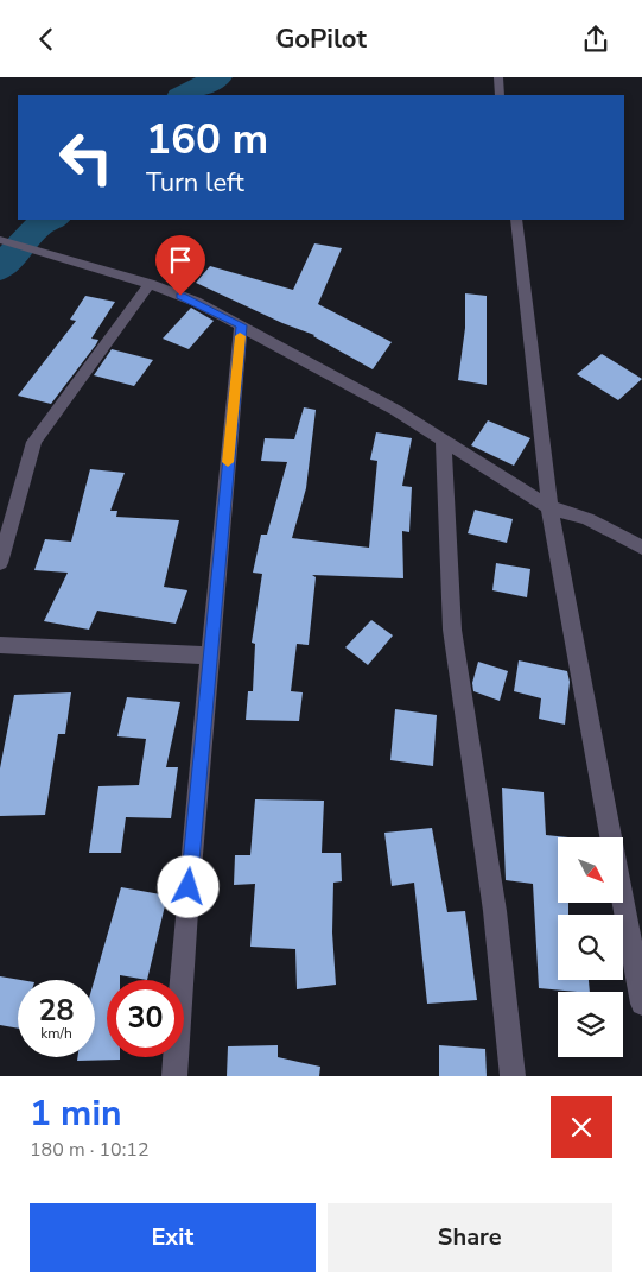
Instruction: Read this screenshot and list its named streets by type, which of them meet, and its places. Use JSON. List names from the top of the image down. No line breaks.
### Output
{"north":"bottom right","page":{"header":"GoPilot","turn":["160 m","Turn left"],"speed":"28 km/h","limit":"30","heading":["1 min","180 m · 10:12"],"buttons":["Exit","Share"]}}
